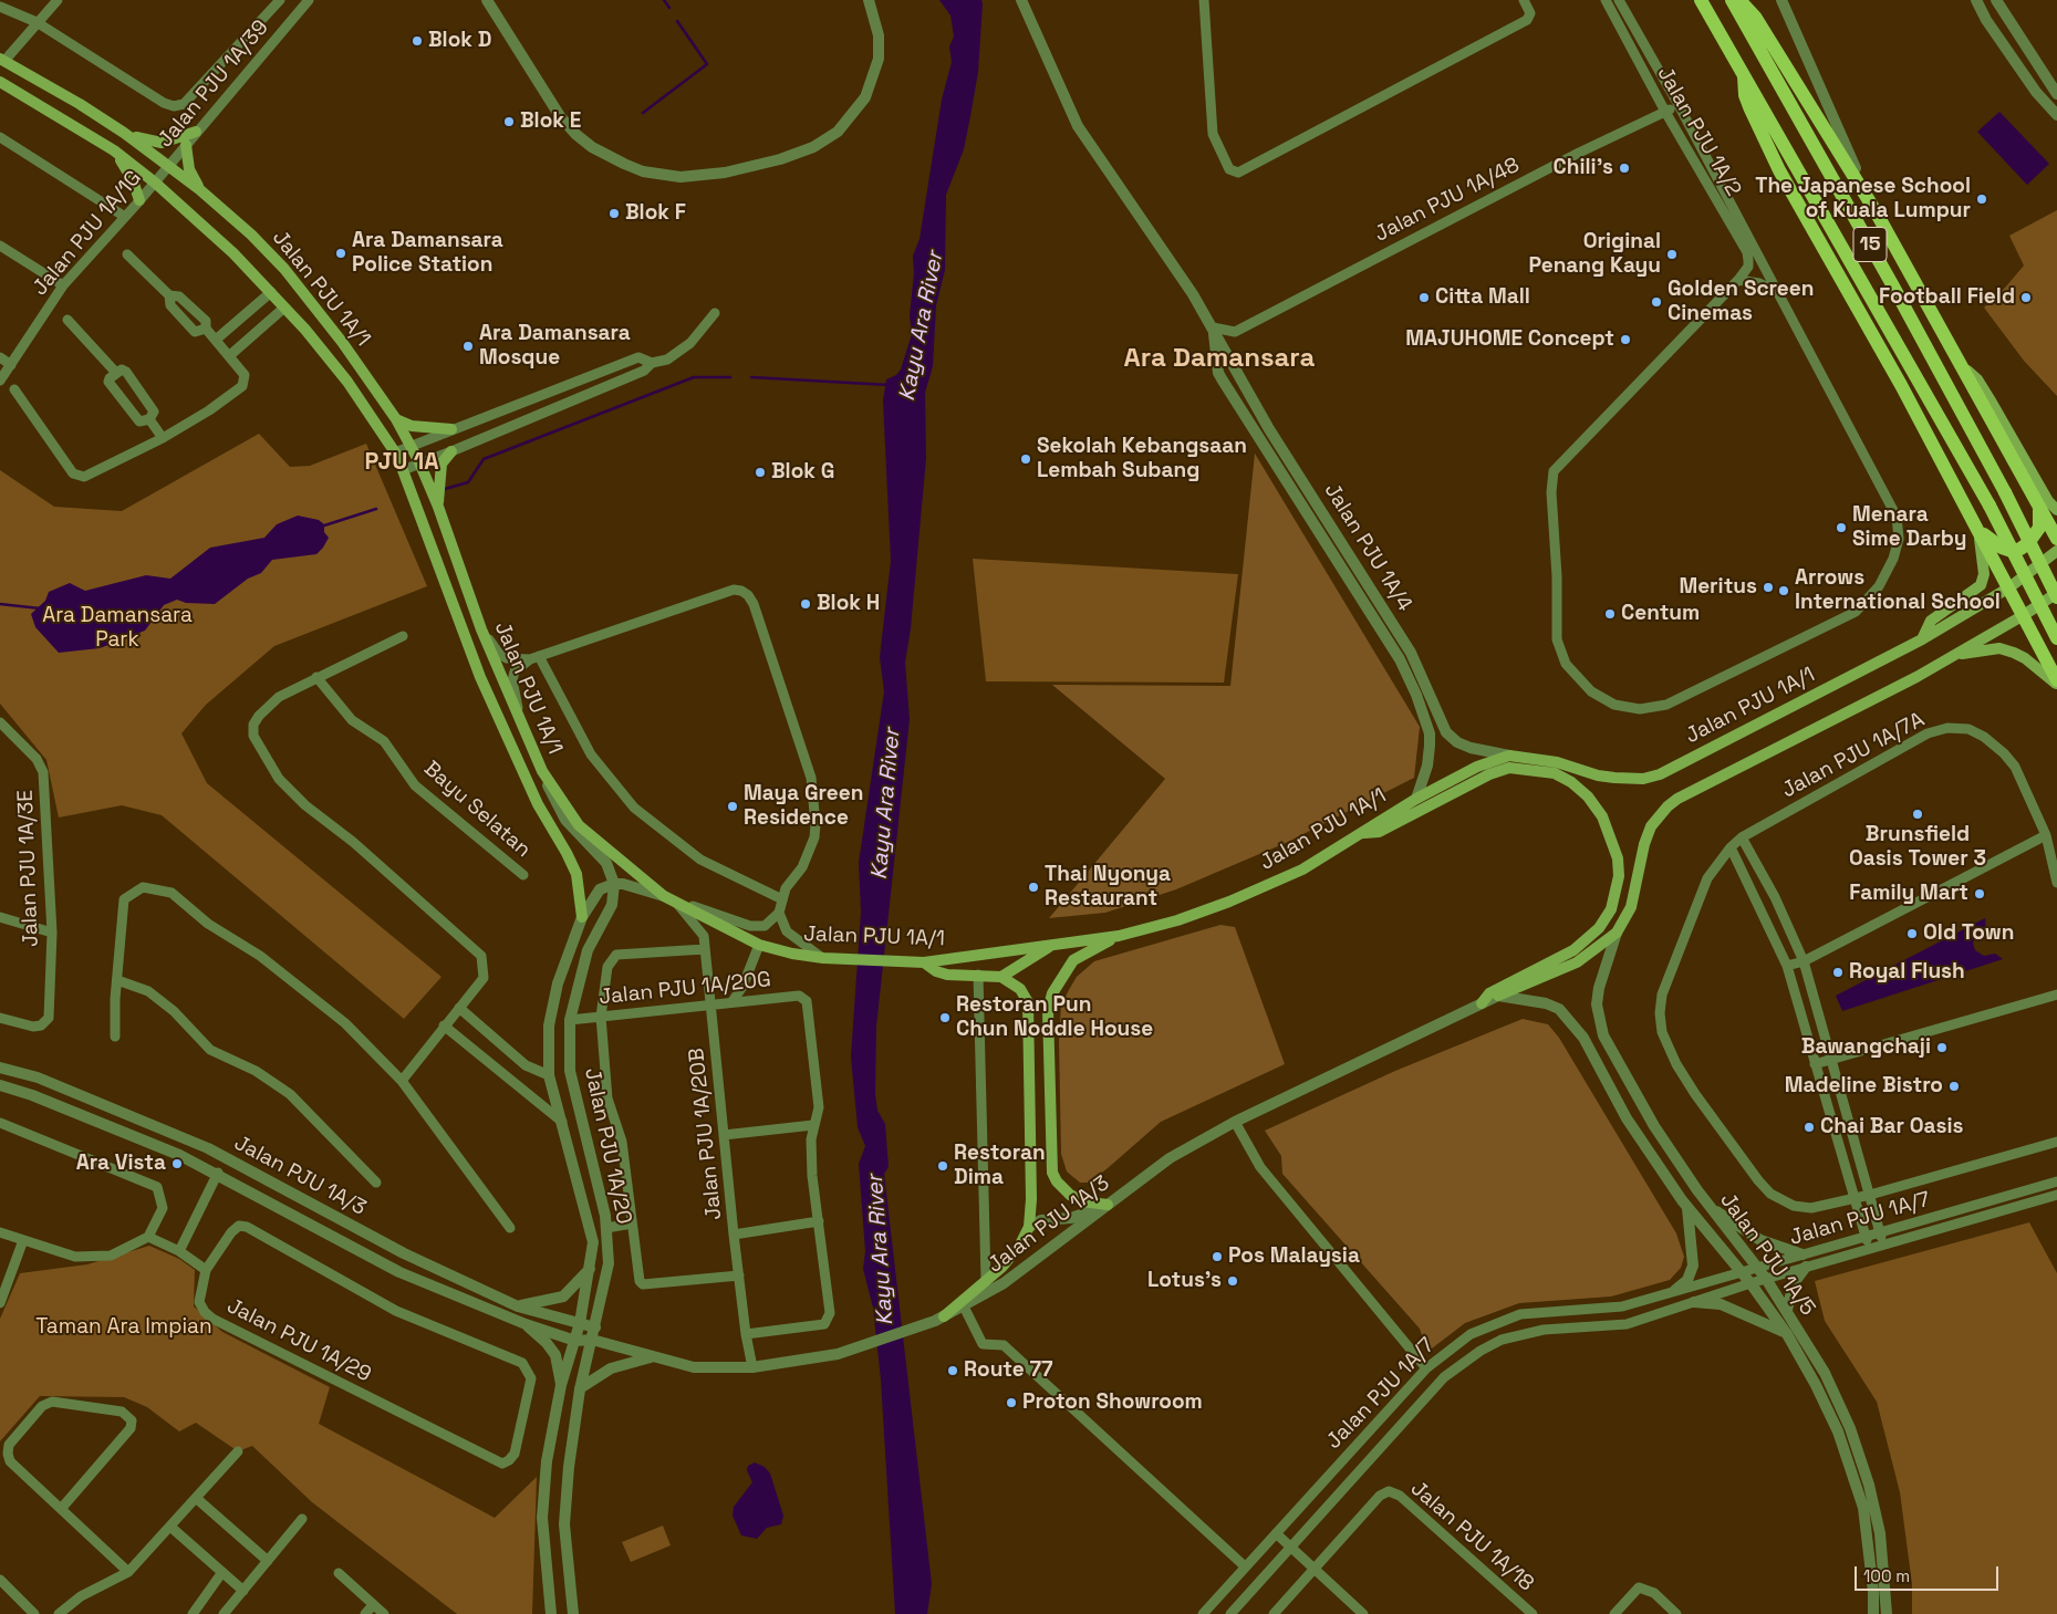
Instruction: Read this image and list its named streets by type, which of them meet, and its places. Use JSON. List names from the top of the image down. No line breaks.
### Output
{"streets":{"main road":["15","Jalan PJU 1A/1"],"street":["Jalan PJU 1A/39","Jalan PJU 1A/2","Jalan PJU 1A/48","Jalan PJU 1A/1G","Jalan PJU 1A/4","Jalan PJU 1A/7A","Bayu Selatan","Jalan PJU 1A/3E","Jalan PJU 1A/20G","Jalan PJU 1A/20B","Jalan PJU 1A/20","Jalan PJU 1A/3","Jalan PJU 1A/7","Jalan PJU 1A/5","Jalan PJU 1A/29","Jalan PJU 1A/18"]},"crossings":[["Jalan PJU 1A/39","Jalan PJU 1A/1G"],["Jalan PJU 1A/39","Jalan PJU 1A/1"],["Jalan PJU 1A/2","Jalan PJU 1A/48"],["Jalan PJU 1A/1G","Jalan PJU 1A/1"],["Jalan PJU 1A/1","Jalan PJU 1A/4"],["Jalan PJU 1A/1","Jalan PJU 1A/20B"],["Jalan PJU 1A/1","Jalan PJU 1A/20"],["Jalan PJU 1A/20G","Jalan PJU 1A/20B"],["Jalan PJU 1A/20G","Jalan PJU 1A/20"],["Jalan PJU 1A/20","Jalan PJU 1A/3"],["Jalan PJU 1A/3","Jalan PJU 1A/5"],["Jalan PJU 1A/7","Jalan PJU 1A/5"]],"districts":["Ara Damansara","PJU 1A"],"water":["Kayu Ara River"],"parks":["Ara Damansara Park","Taman Ara Impian"],"places":["Blok D","Blok E","Chili's","The Japanese School of Kuala Lumpur","Blok F","Ara Damansara Police Station","Original Penang Kayu","Citta Mall","Football Field","Golden Screen Cinemas","MAJUHOME Concept","Ara Damansara Mosque","Sekolah Kebangsaan Lembah Subang","Blok G","Menara Sime Darby","Meritus","Arrows International School","Blok H","Centum","Maya Green Residence","Brunsfield Oasis Tower 3","Thai Nyonya Restaurant","Family Mart","Old Town","Royal Flush","Restoran Pun Chun Noddle House","Bawangchaji","Madeline Bistro","Chai Bar Oasis","Ara Vista","Restoran Dima","Pos Malaysia","Lotus's","Route 77","Proton Showroom"],"scale_bar":"100 m"}
